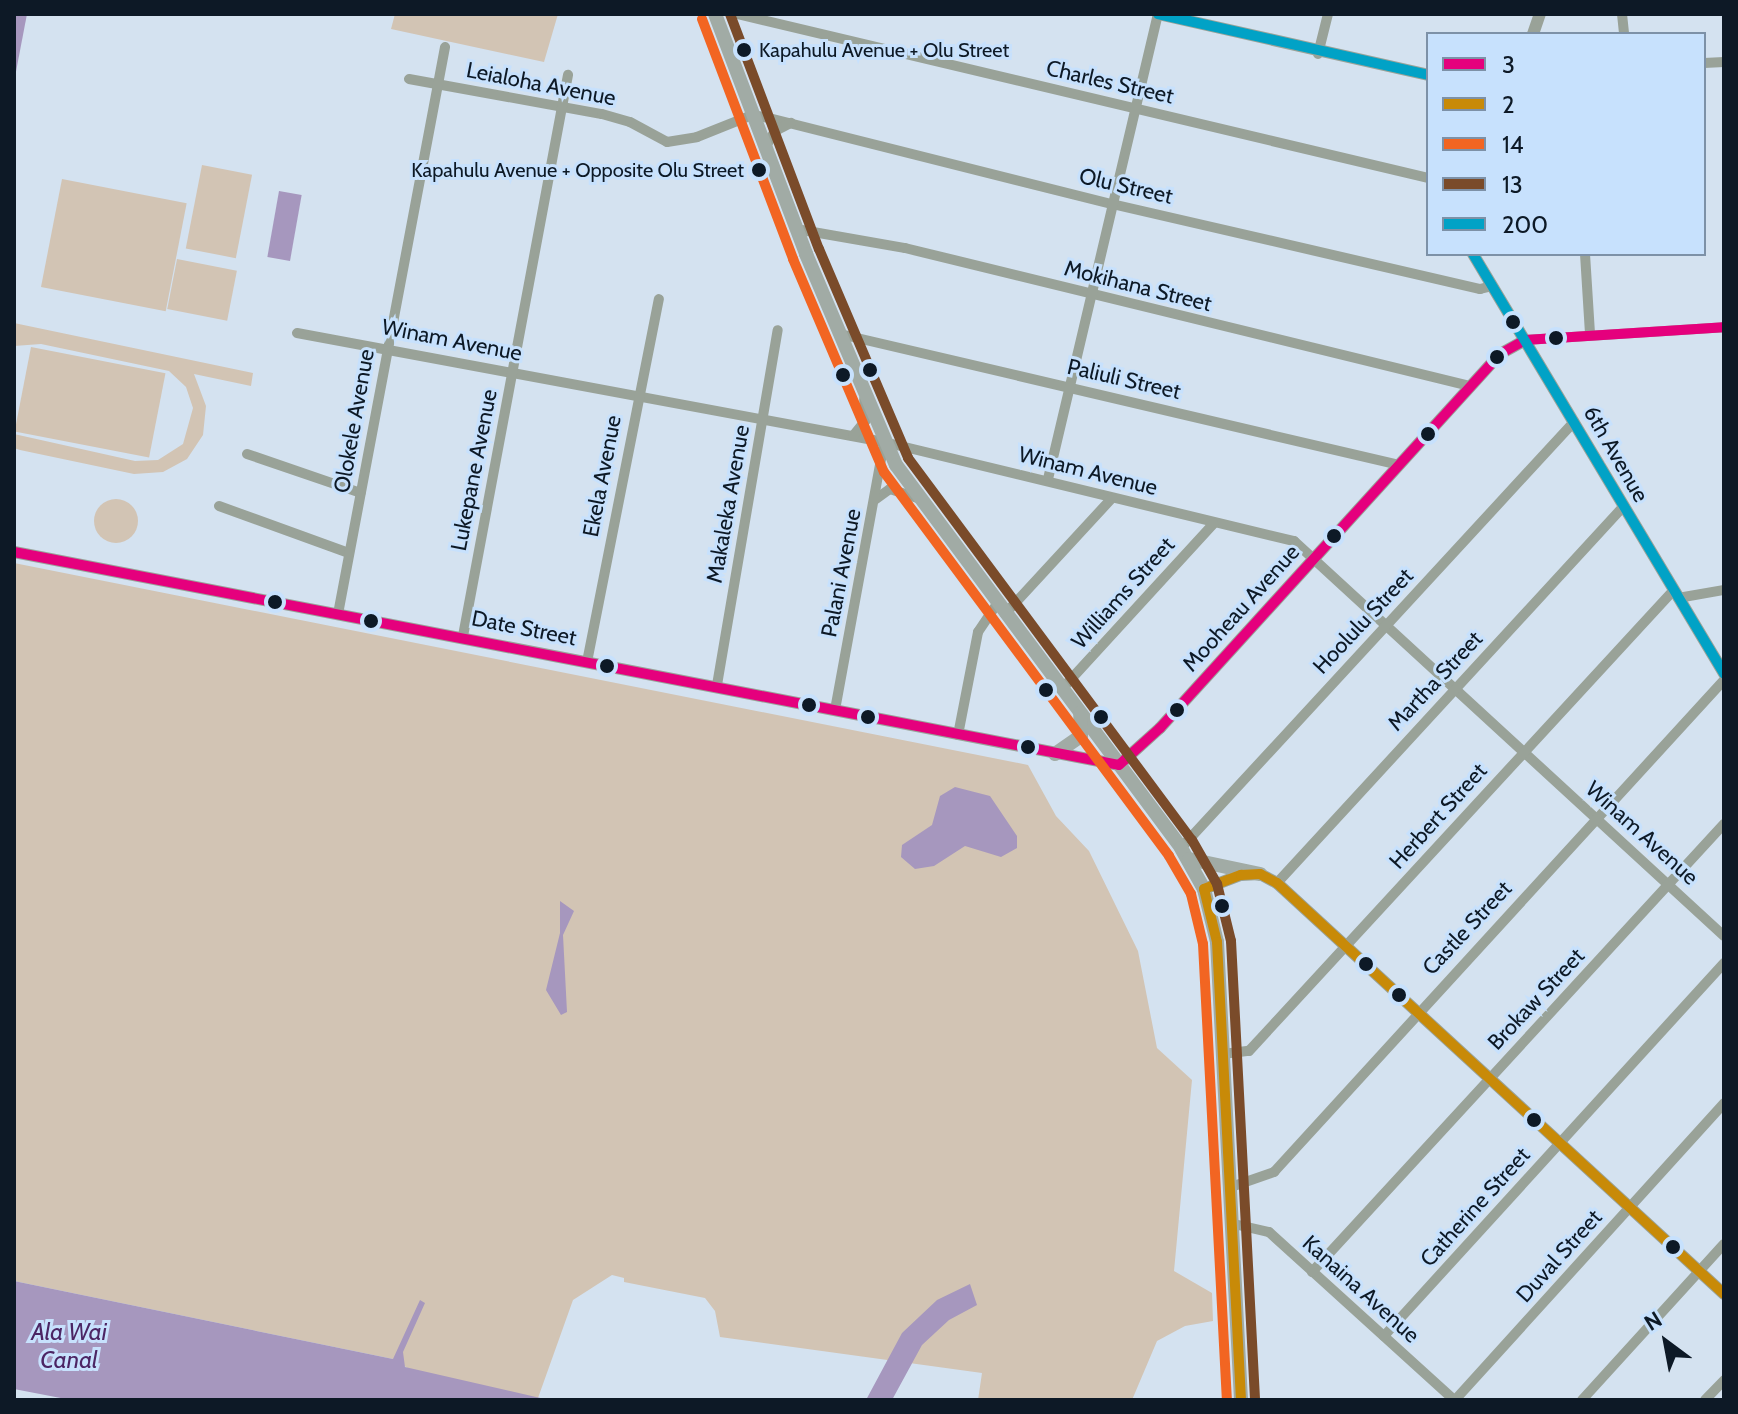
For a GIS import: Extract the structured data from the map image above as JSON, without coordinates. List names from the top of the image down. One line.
{"streets":{"street":["Charles Street","Leialoha Avenue","Olu Street","Mokihana Street","Winam Avenue","Paliuli Street","Olokele Avenue","6th Avenue","Lukepane Avenue","Ekela Avenue","Makaleka Avenue","Palani Avenue","Williams Street","Mooheau Avenue","Hoolulu Street","Date Street","Martha Street","Herbert Street","Castle Street","Brokaw Street","Catherine Street","Duval Street","Kanaina Avenue"]},"crossings":[["Leialoha Avenue","Olu Street"],["Leialoha Avenue","Olokele Avenue"],["Leialoha Avenue","Lukepane Avenue"],["Olu Street","6th Avenue"],["Mokihana Street","Mooheau Avenue"],["Winam Avenue","Olokele Avenue"],["Winam Avenue","Lukepane Avenue"],["Winam Avenue","Ekela Avenue"],["Winam Avenue","Makaleka Avenue"],["Winam Avenue","Palani Avenue"],["Winam Avenue","Williams Street"],["Winam Avenue","Mooheau Avenue"],["Winam Avenue","Hoolulu Street"],["Winam Avenue","Martha Street"],["Winam Avenue","Herbert Street"],["Winam Avenue","Castle Street"],["Winam Avenue","Brokaw Street"],["Paliuli Street","Mooheau Avenue"],["Olokele Avenue","Date Street"],["6th Avenue","Mooheau Avenue"],["6th Avenue","Hoolulu Street"],["6th Avenue","Martha Street"],["6th Avenue","Herbert Street"],["6th Avenue","Castle Street"],["Lukepane Avenue","Date Street"],["Ekela Avenue","Date Street"],["Makaleka Avenue","Date Street"],["Palani Avenue","Date Street"],["Mooheau Avenue","Date Street"],["Brokaw Street","Kanaina Avenue"],["Catherine Street","Kanaina Avenue"],["Duval Street","Kanaina Avenue"]],"water":["Ala Wai Canal"],"places":["Kapahulu Avenue + Olu Street","Kapahulu Avenue + Opposite Olu Street"],"lines":["transit line 13","transit line 200","transit line 14","transit line 3","transit line 2"],"legend":["3","2","14","13","200"],"north":"top left"}
